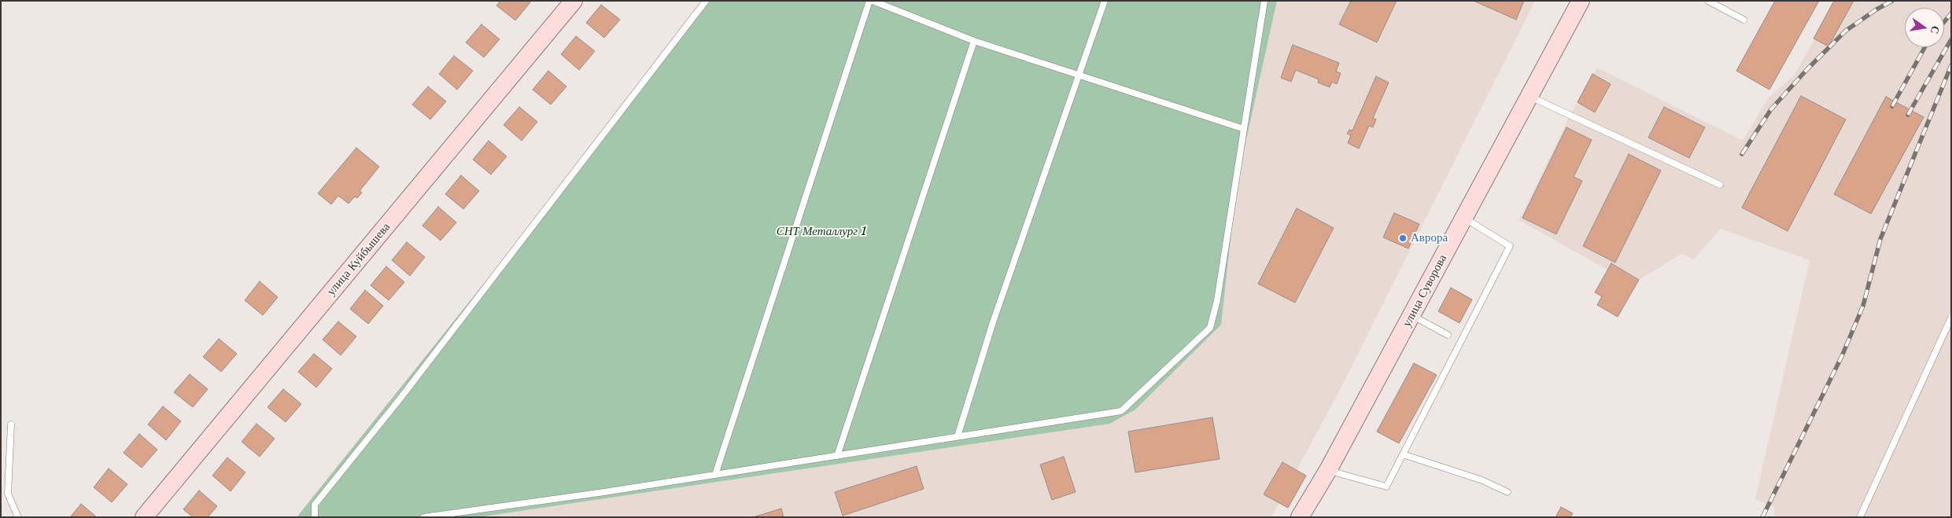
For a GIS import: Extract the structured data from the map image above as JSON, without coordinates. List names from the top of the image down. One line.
{"streets":{"main road":["улица Куйбышева","улица Суворова"]},"parks":["СНТ Металлург 1"],"places":["Аврора"],"north":"right"}
